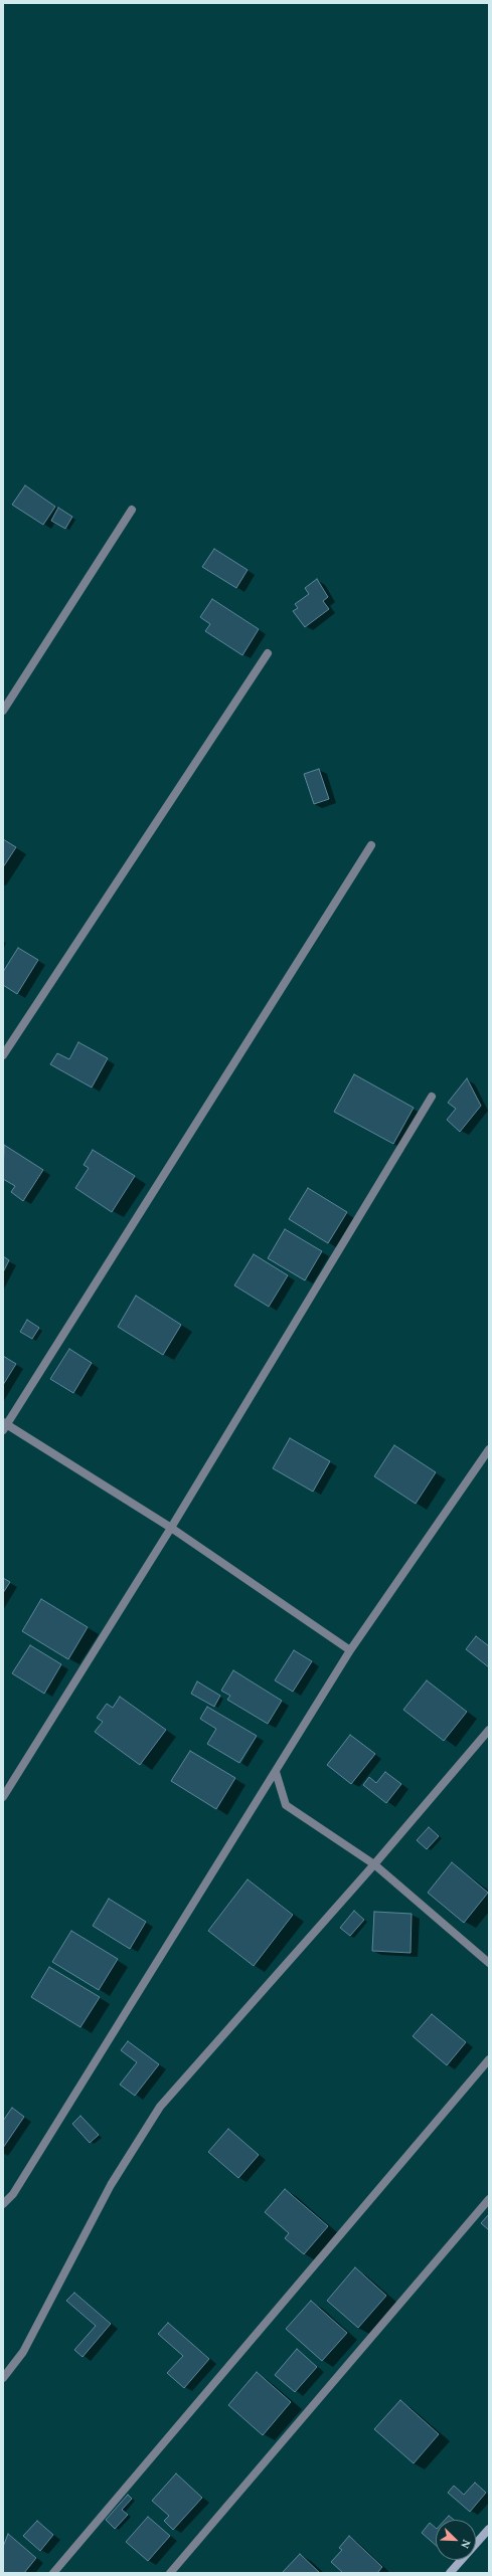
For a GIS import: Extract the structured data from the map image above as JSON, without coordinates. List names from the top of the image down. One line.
{"north":"bottom right"}
